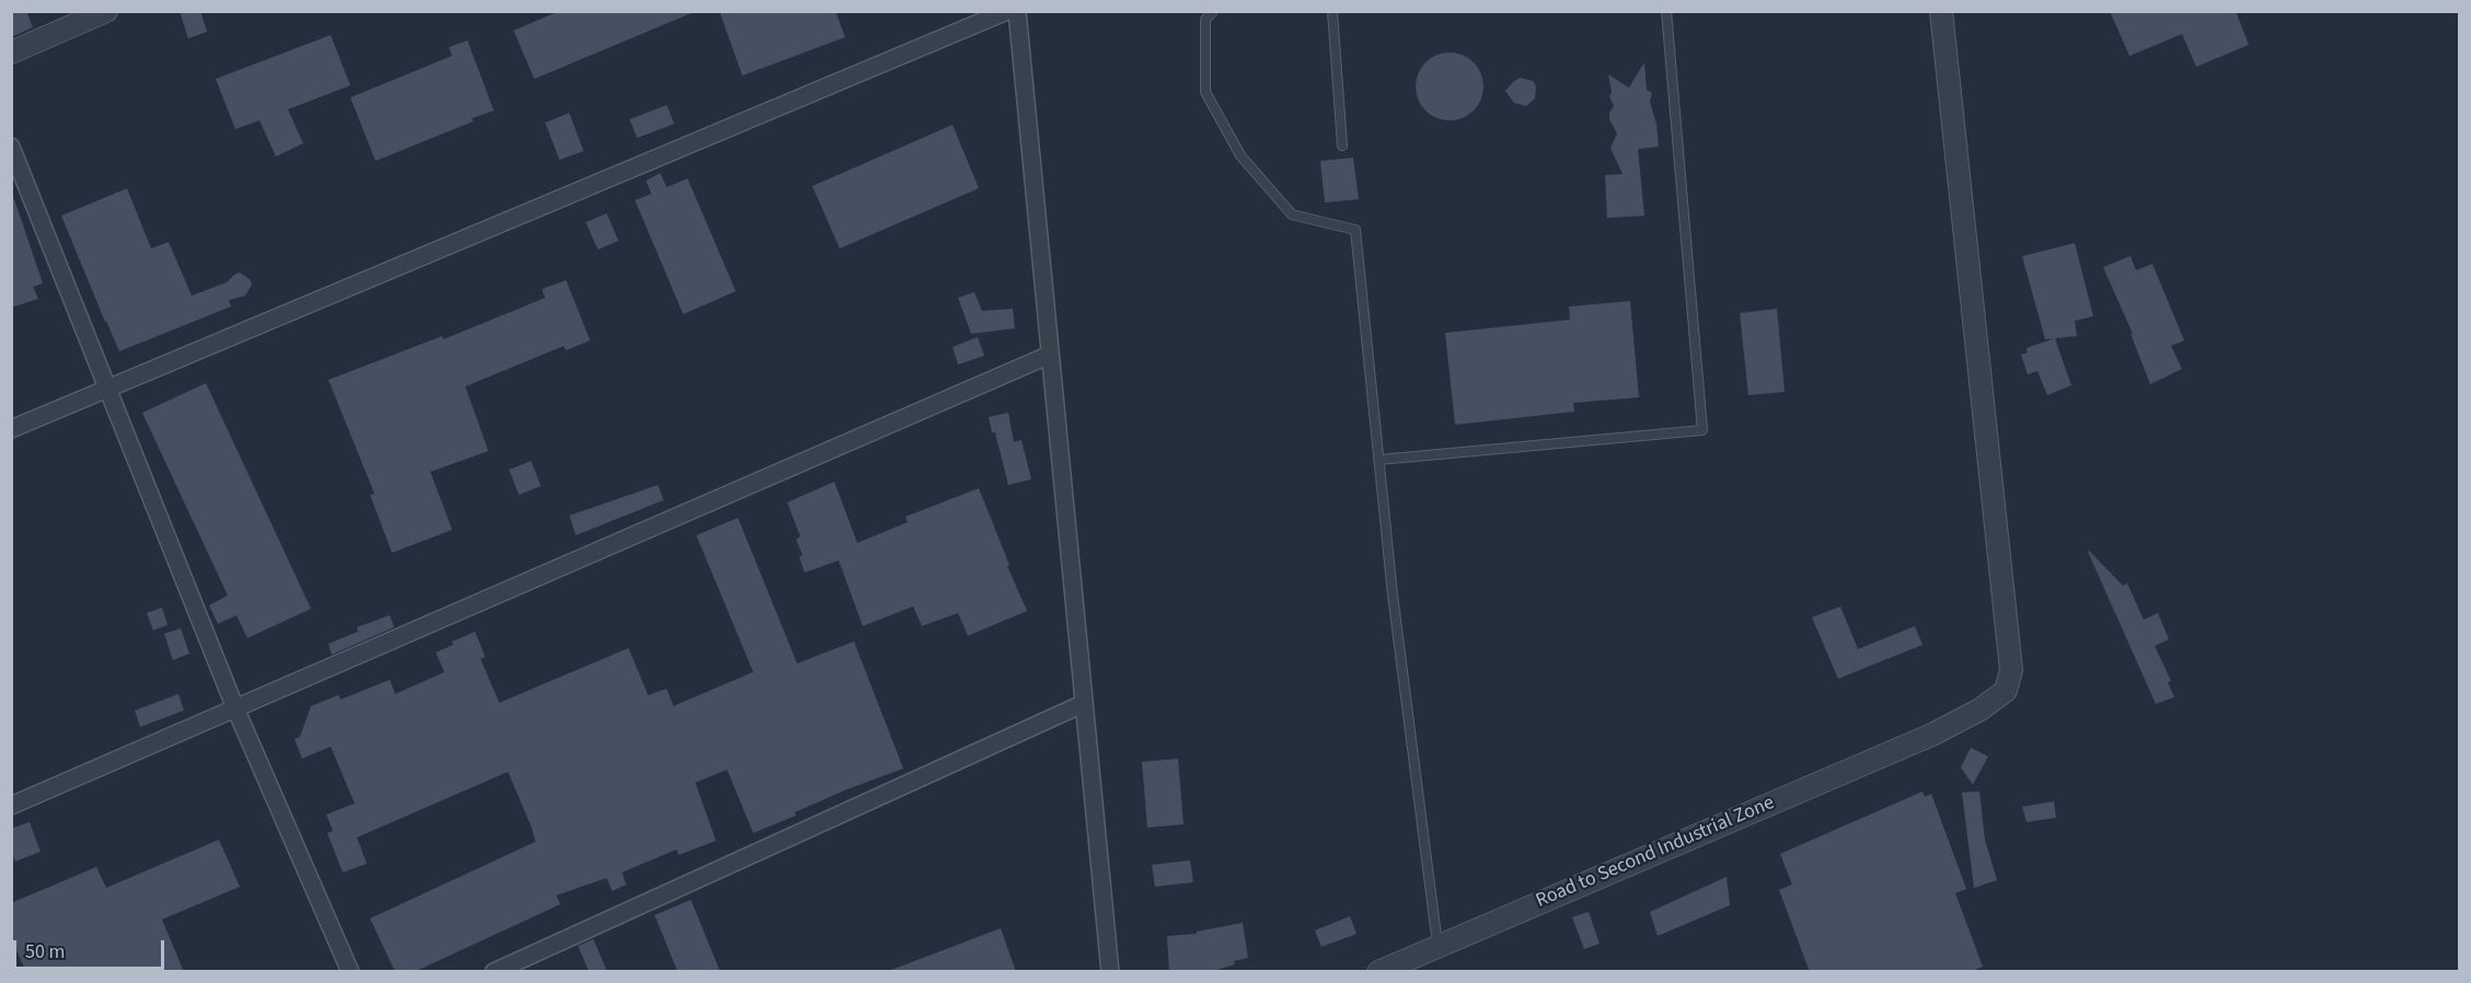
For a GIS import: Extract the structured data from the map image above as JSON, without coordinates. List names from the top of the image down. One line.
{"streets":{"street":["Road to Second Industrial Zone"]},"scale_bar":"50 m"}
